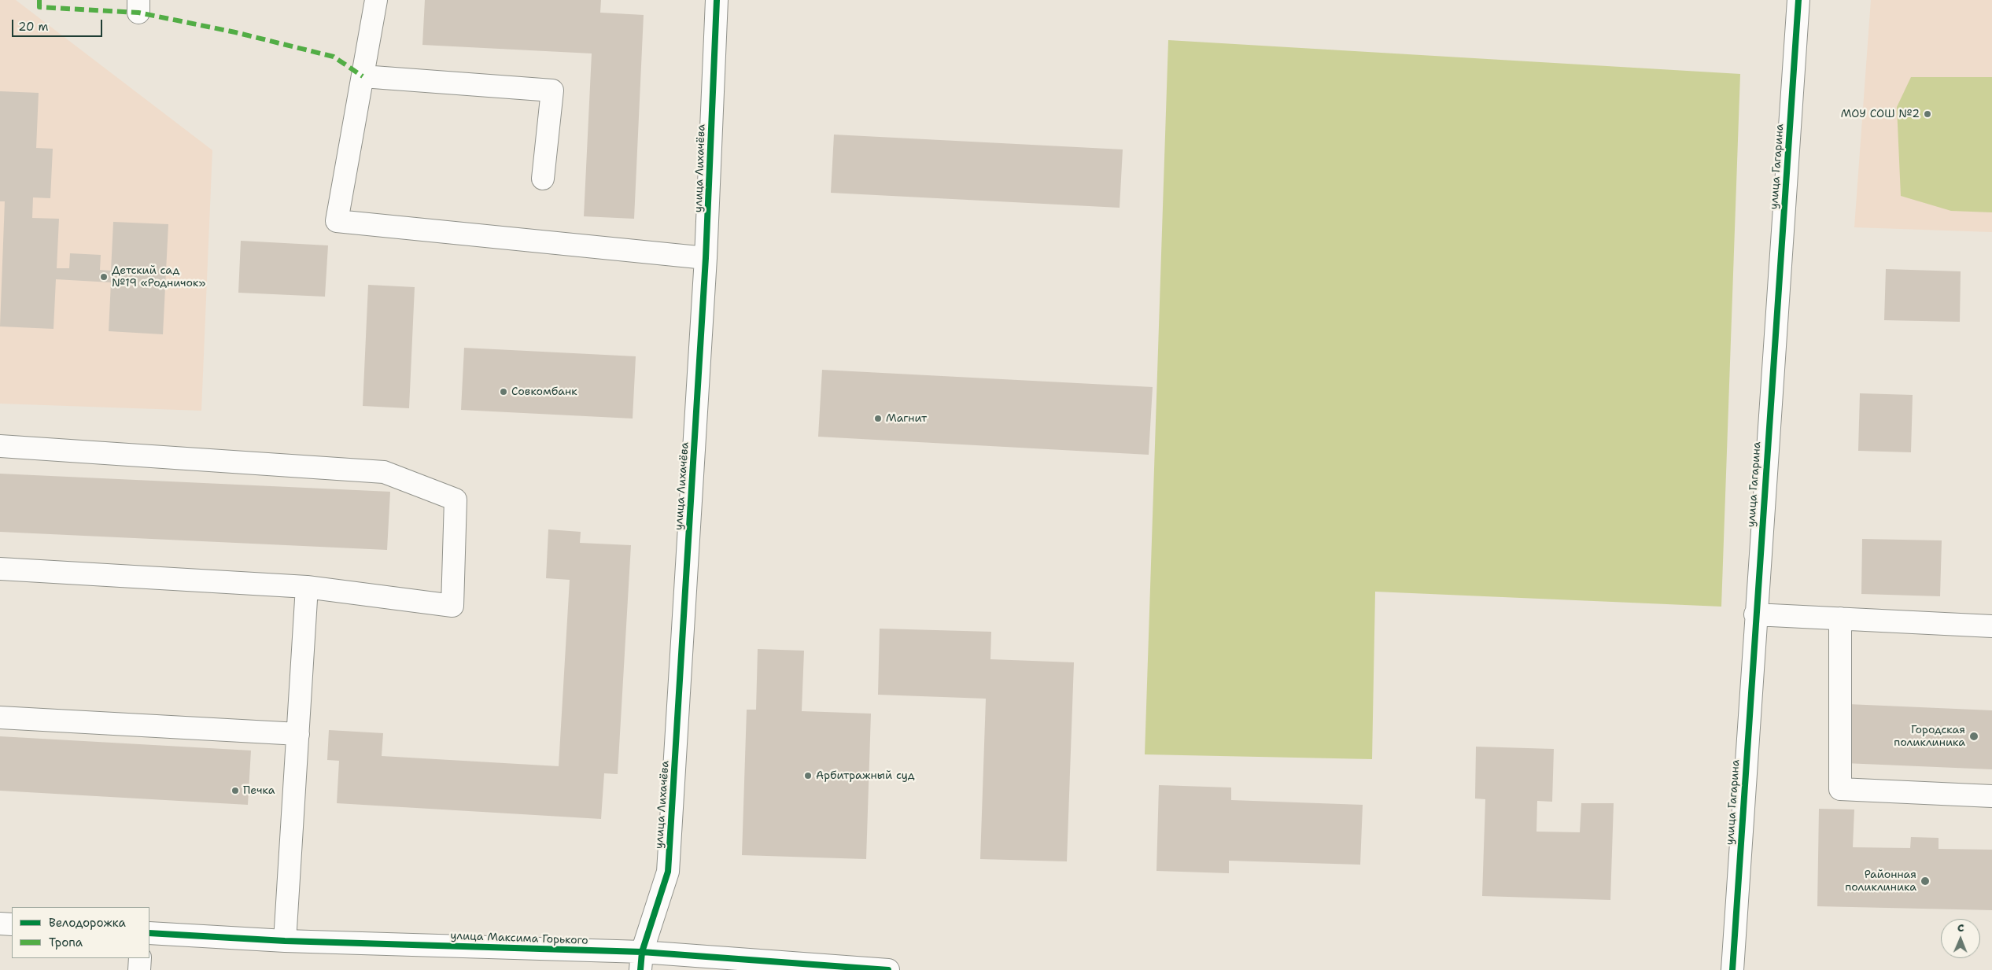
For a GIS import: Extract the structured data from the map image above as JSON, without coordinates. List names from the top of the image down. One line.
{"streets":{"street":["улица Гагарина","улица Лихачёва","улица Максима Горького"]},"crossings":[["улица Лихачёва","улица Максима Горького"]],"places":["МОУ СОШ №2","Детский сад №19 «Родничок»","Совкомбанк","Магнит","Городская поликлиника","Арбитражный суд","Печка","Районная поликлиника"],"legend":["Велодорожка","Тропа"],"scale_bar":"20 m","north":"top"}
